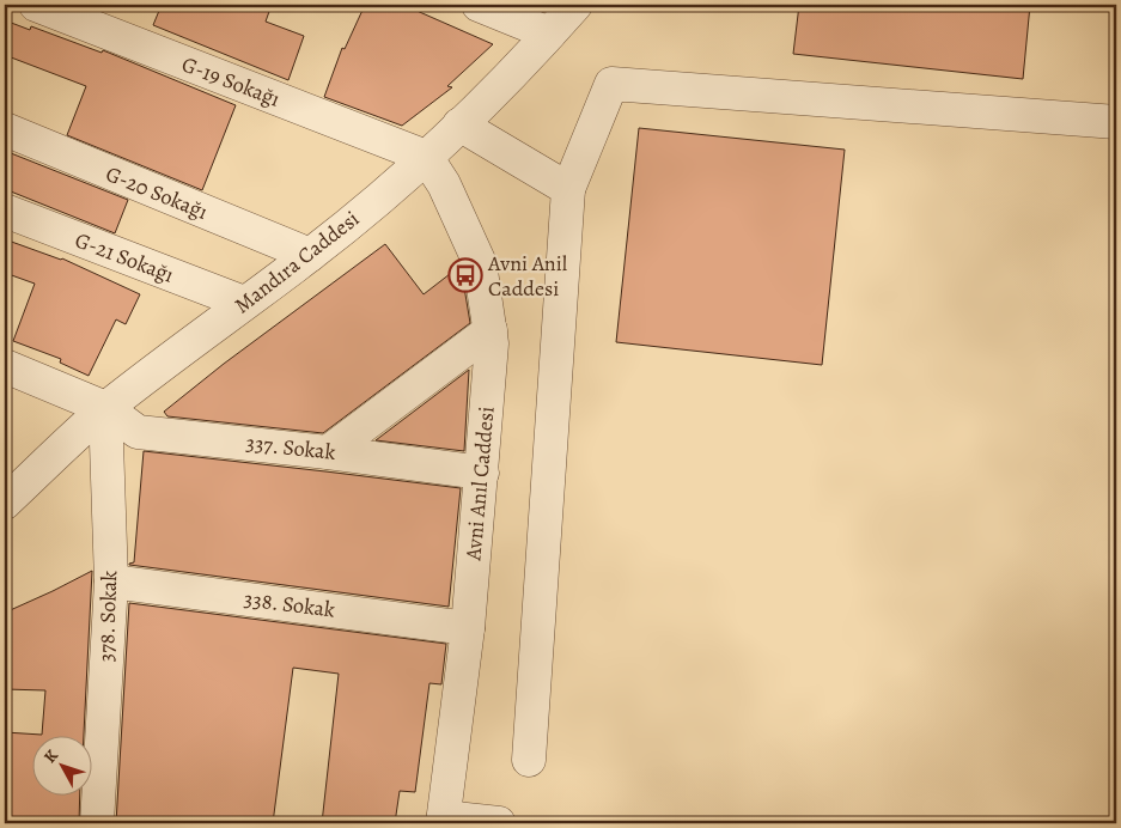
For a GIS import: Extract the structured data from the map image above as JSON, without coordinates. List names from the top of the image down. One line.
{"streets":{"street":["G-19 Sokağı","G-20 Sokağı","G-21 Sokağı","Mandıra Caddesi","337. Sokak","Avni Anıl Caddesi","338. Sokak","378. Sokak"]},"crossings":[["G-19 Sokağı","Mandıra Caddesi"],["G-19 Sokağı","Avni Anıl Caddesi"],["G-20 Sokağı","Mandıra Caddesi"],["G-21 Sokağı","Mandıra Caddesi"],["Mandıra Caddesi","337. Sokak"],["Mandıra Caddesi","Avni Anıl Caddesi"],["Mandıra Caddesi","378. Sokak"],["337. Sokak","Avni Anıl Caddesi"],["337. Sokak","378. Sokak"],["Avni Anıl Caddesi","338. Sokak"],["338. Sokak","378. Sokak"]],"places":{"bus stop":["Avni Anil Caddesi"]},"north":"top left"}
